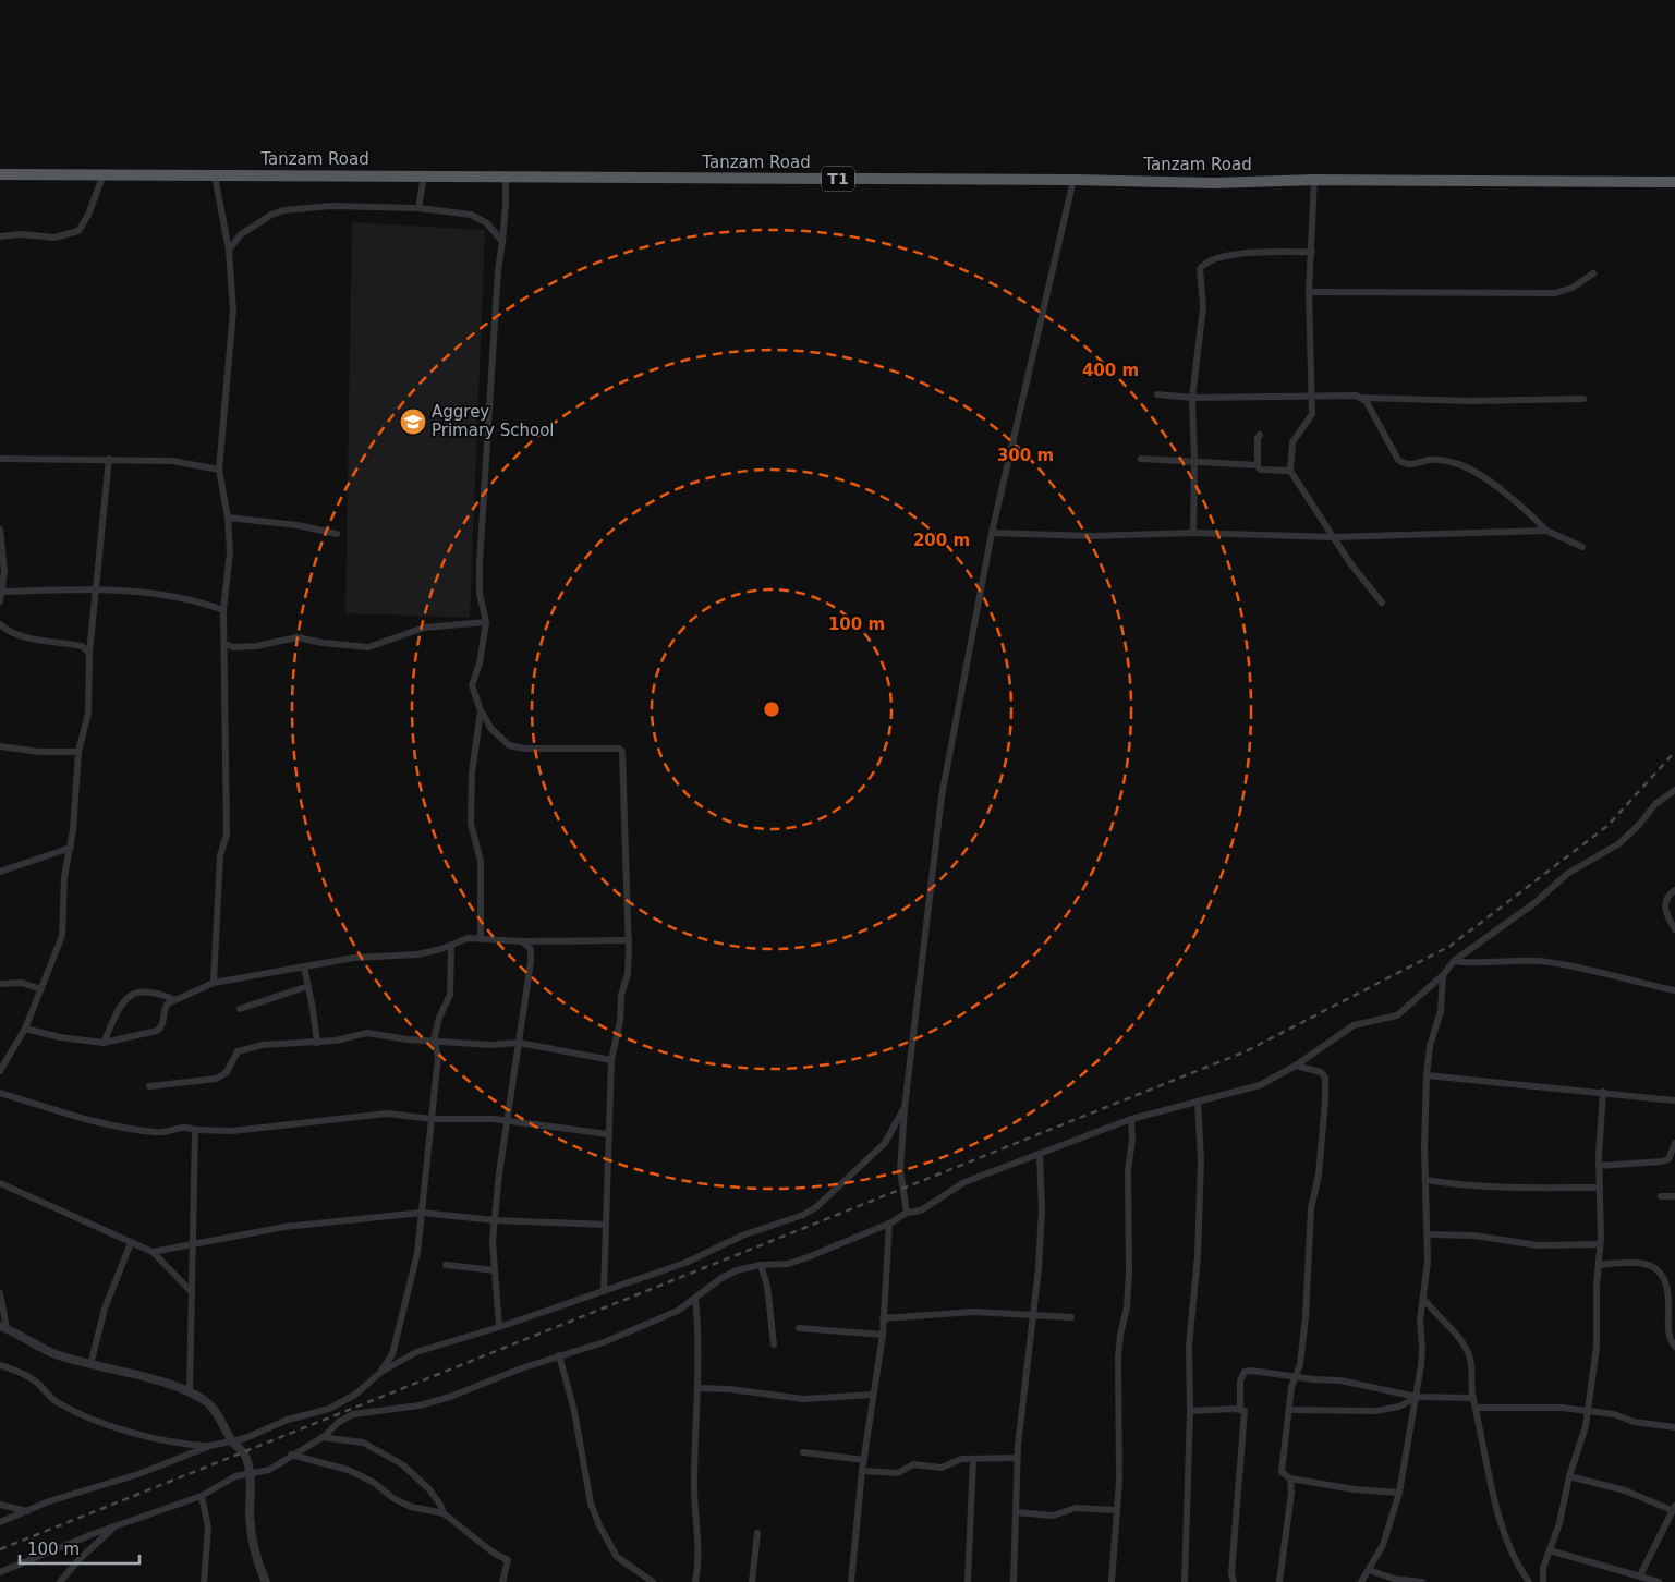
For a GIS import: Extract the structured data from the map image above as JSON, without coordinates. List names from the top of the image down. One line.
{"streets":{"highway":["Tanzam Road","T1"]},"places":{"school or university":["Aggrey Primary School"]},"scale_bar":"100 m","rings":["400 m","300 m","200 m","100 m"]}
